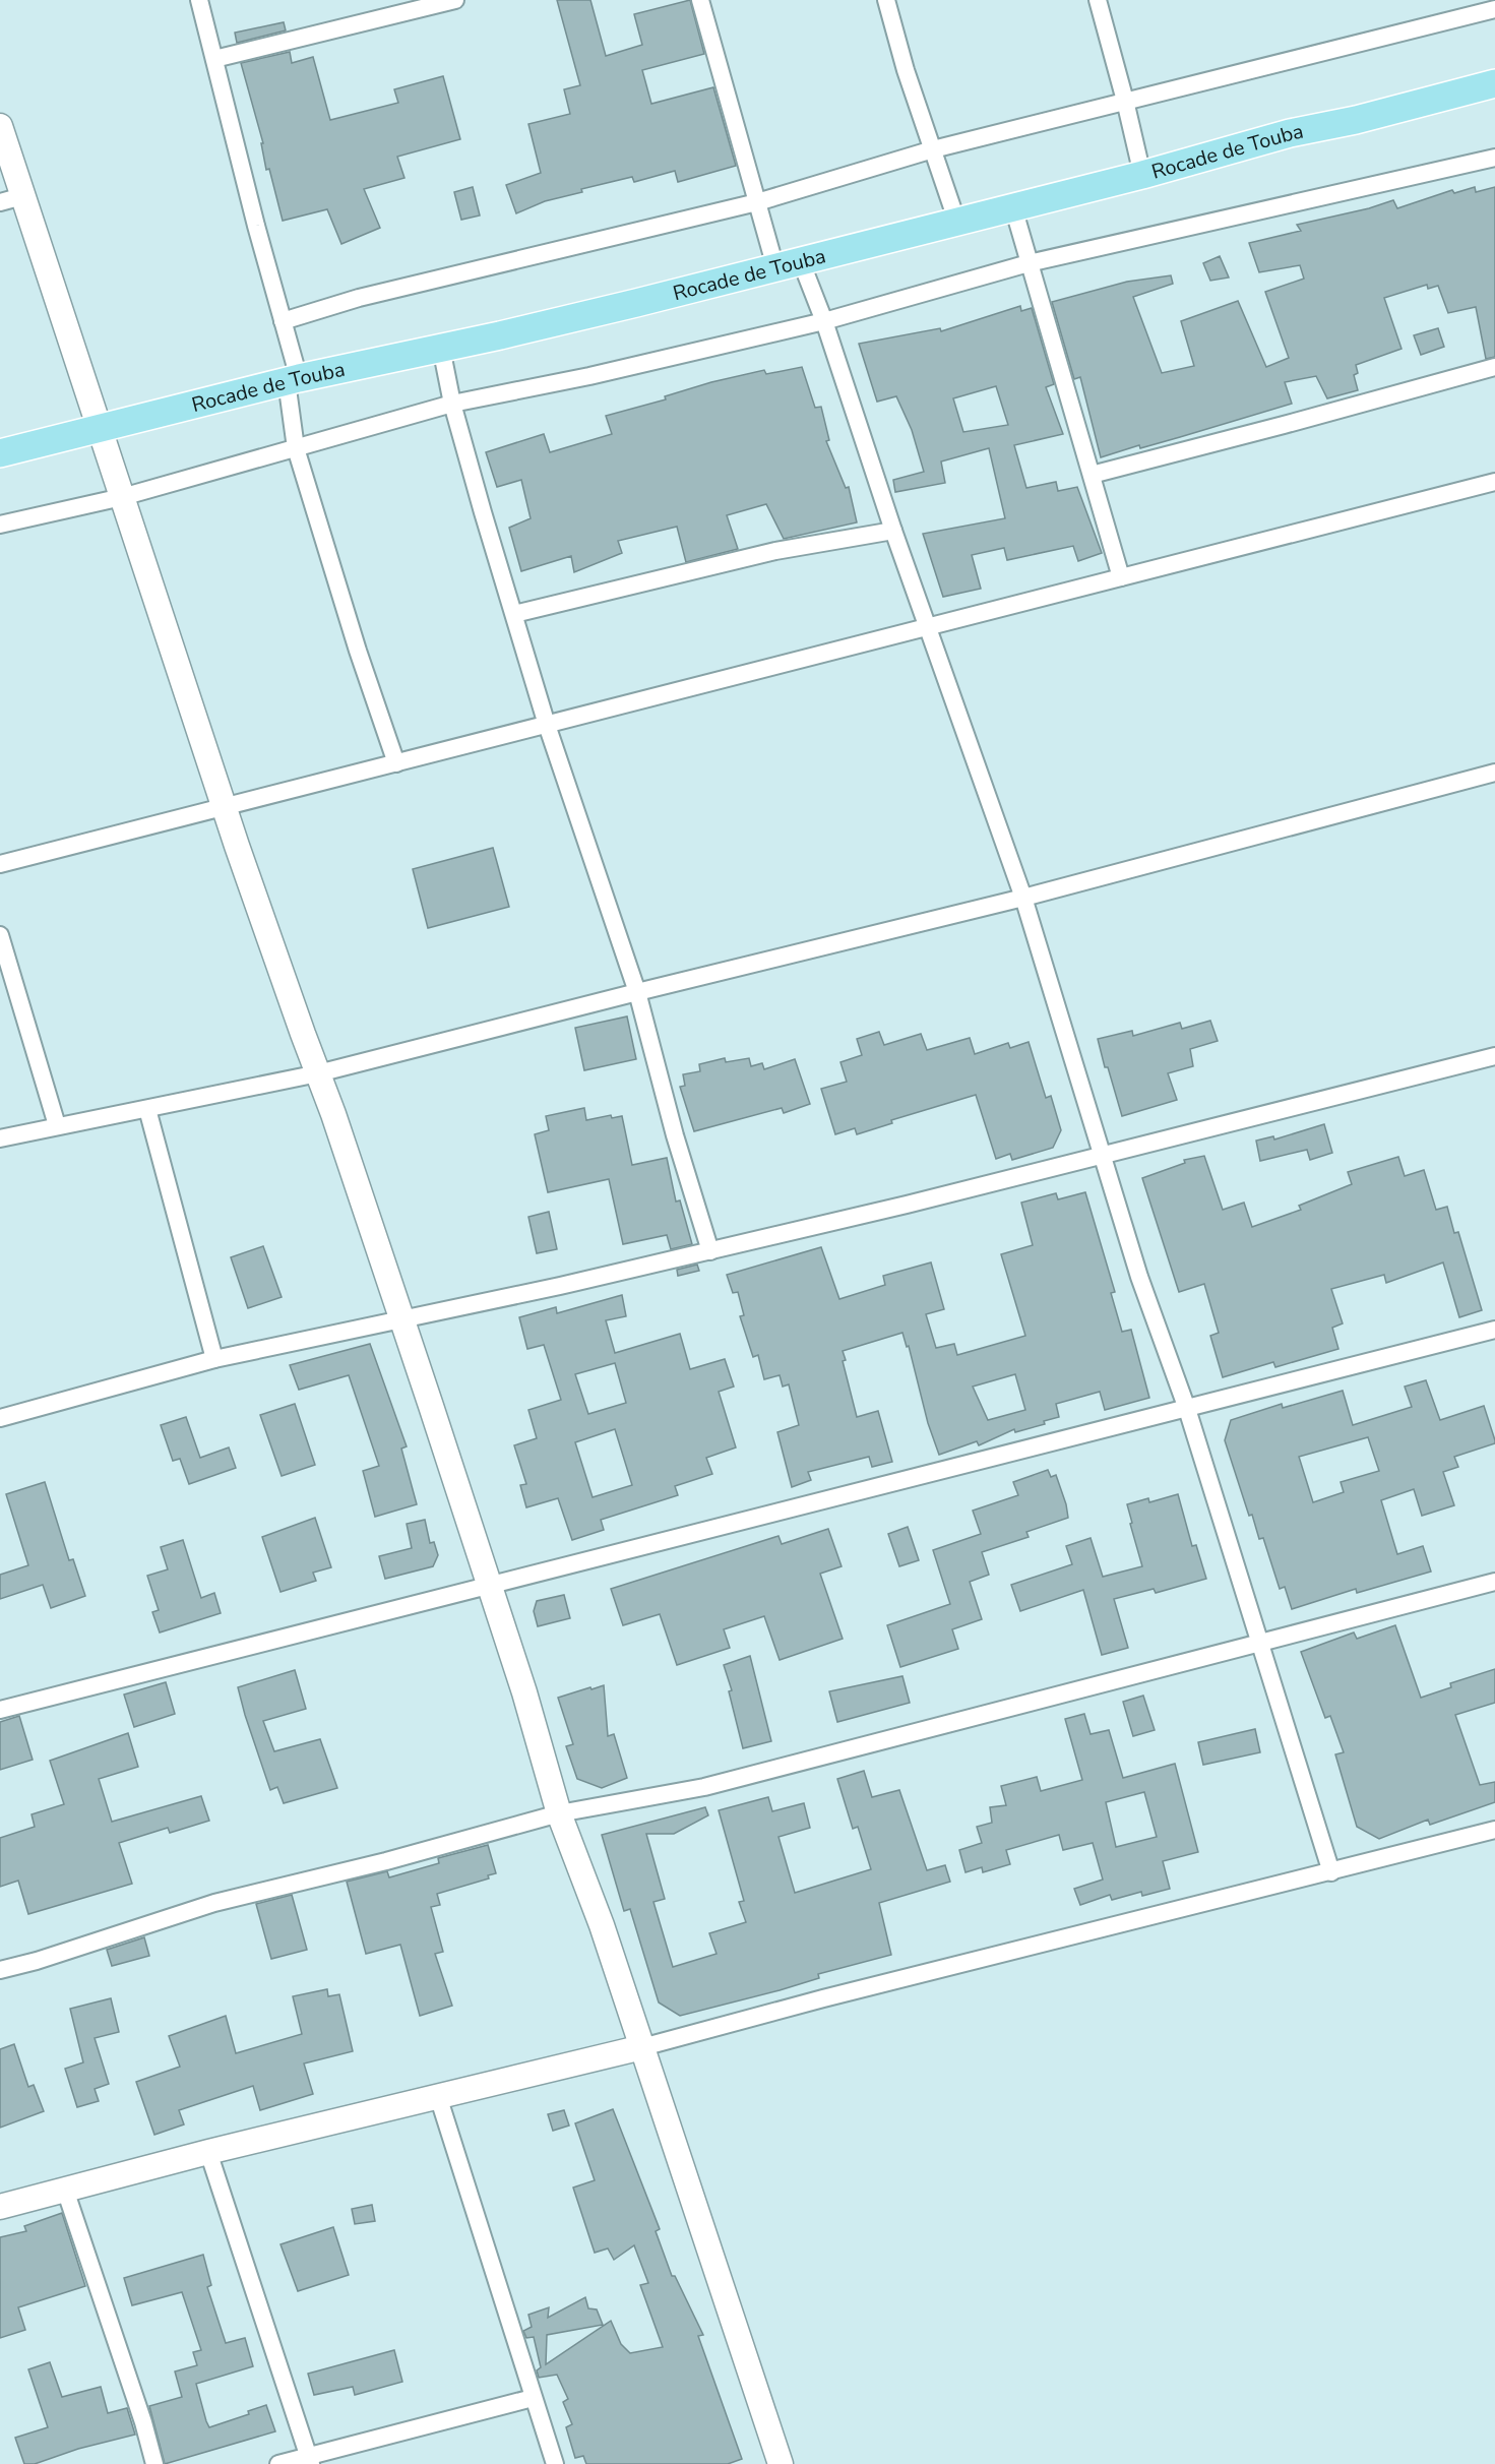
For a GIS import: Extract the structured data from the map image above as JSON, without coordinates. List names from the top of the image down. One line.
{"streets":{"main road":["Rocade de Touba"]}}
